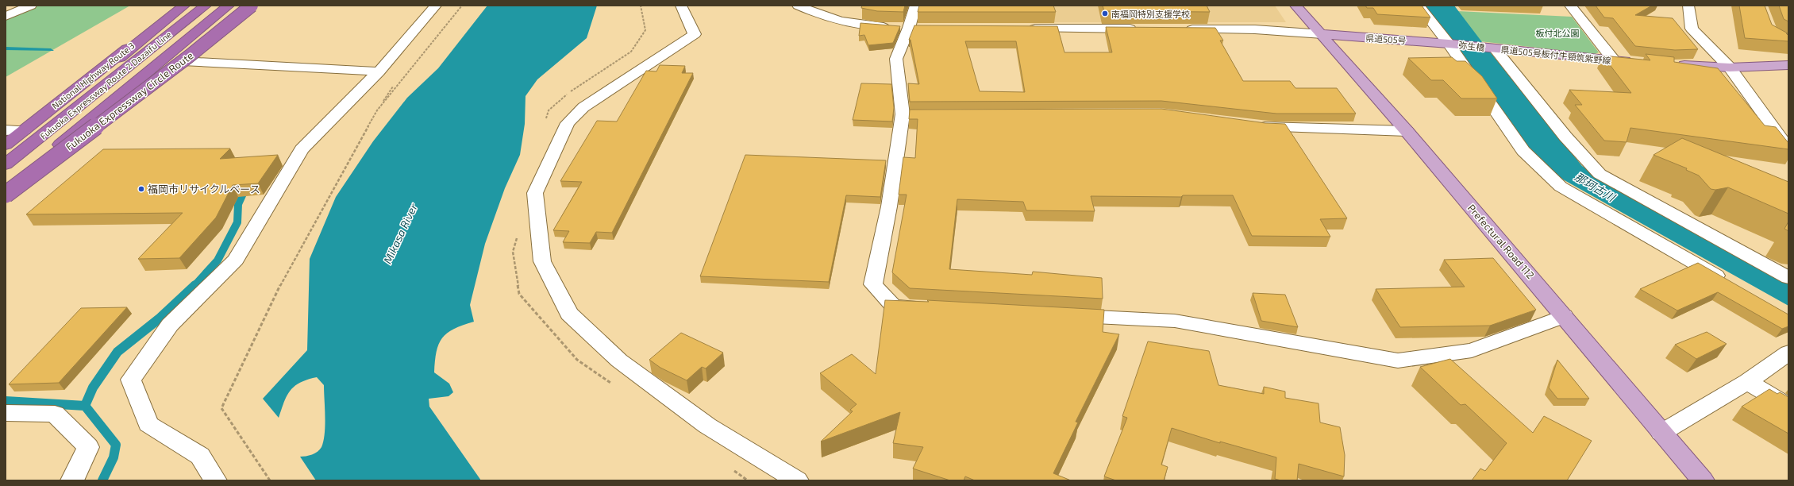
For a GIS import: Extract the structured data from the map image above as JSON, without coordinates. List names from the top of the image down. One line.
{"streets":{"highway":["National Highway Route 3","Fukuoka Expressway Route 2 Dazaifu Line","Fukuoka Expressway Circle Route"],"main road":["県道505号","弥生橋","県道505号板付牛頸筑紫野線","Prefectural Road 112"]},"crossings":[["県道505号","弥生橋"],["県道505号","Prefectural Road 112"],["弥生橋","県道505号板付牛頸筑紫野線"]],"water":["那珂古川","Mikasa River"],"parks":["板付北公園"],"places":["南福岡特別支援学校","福岡市リサイクルベース"]}
